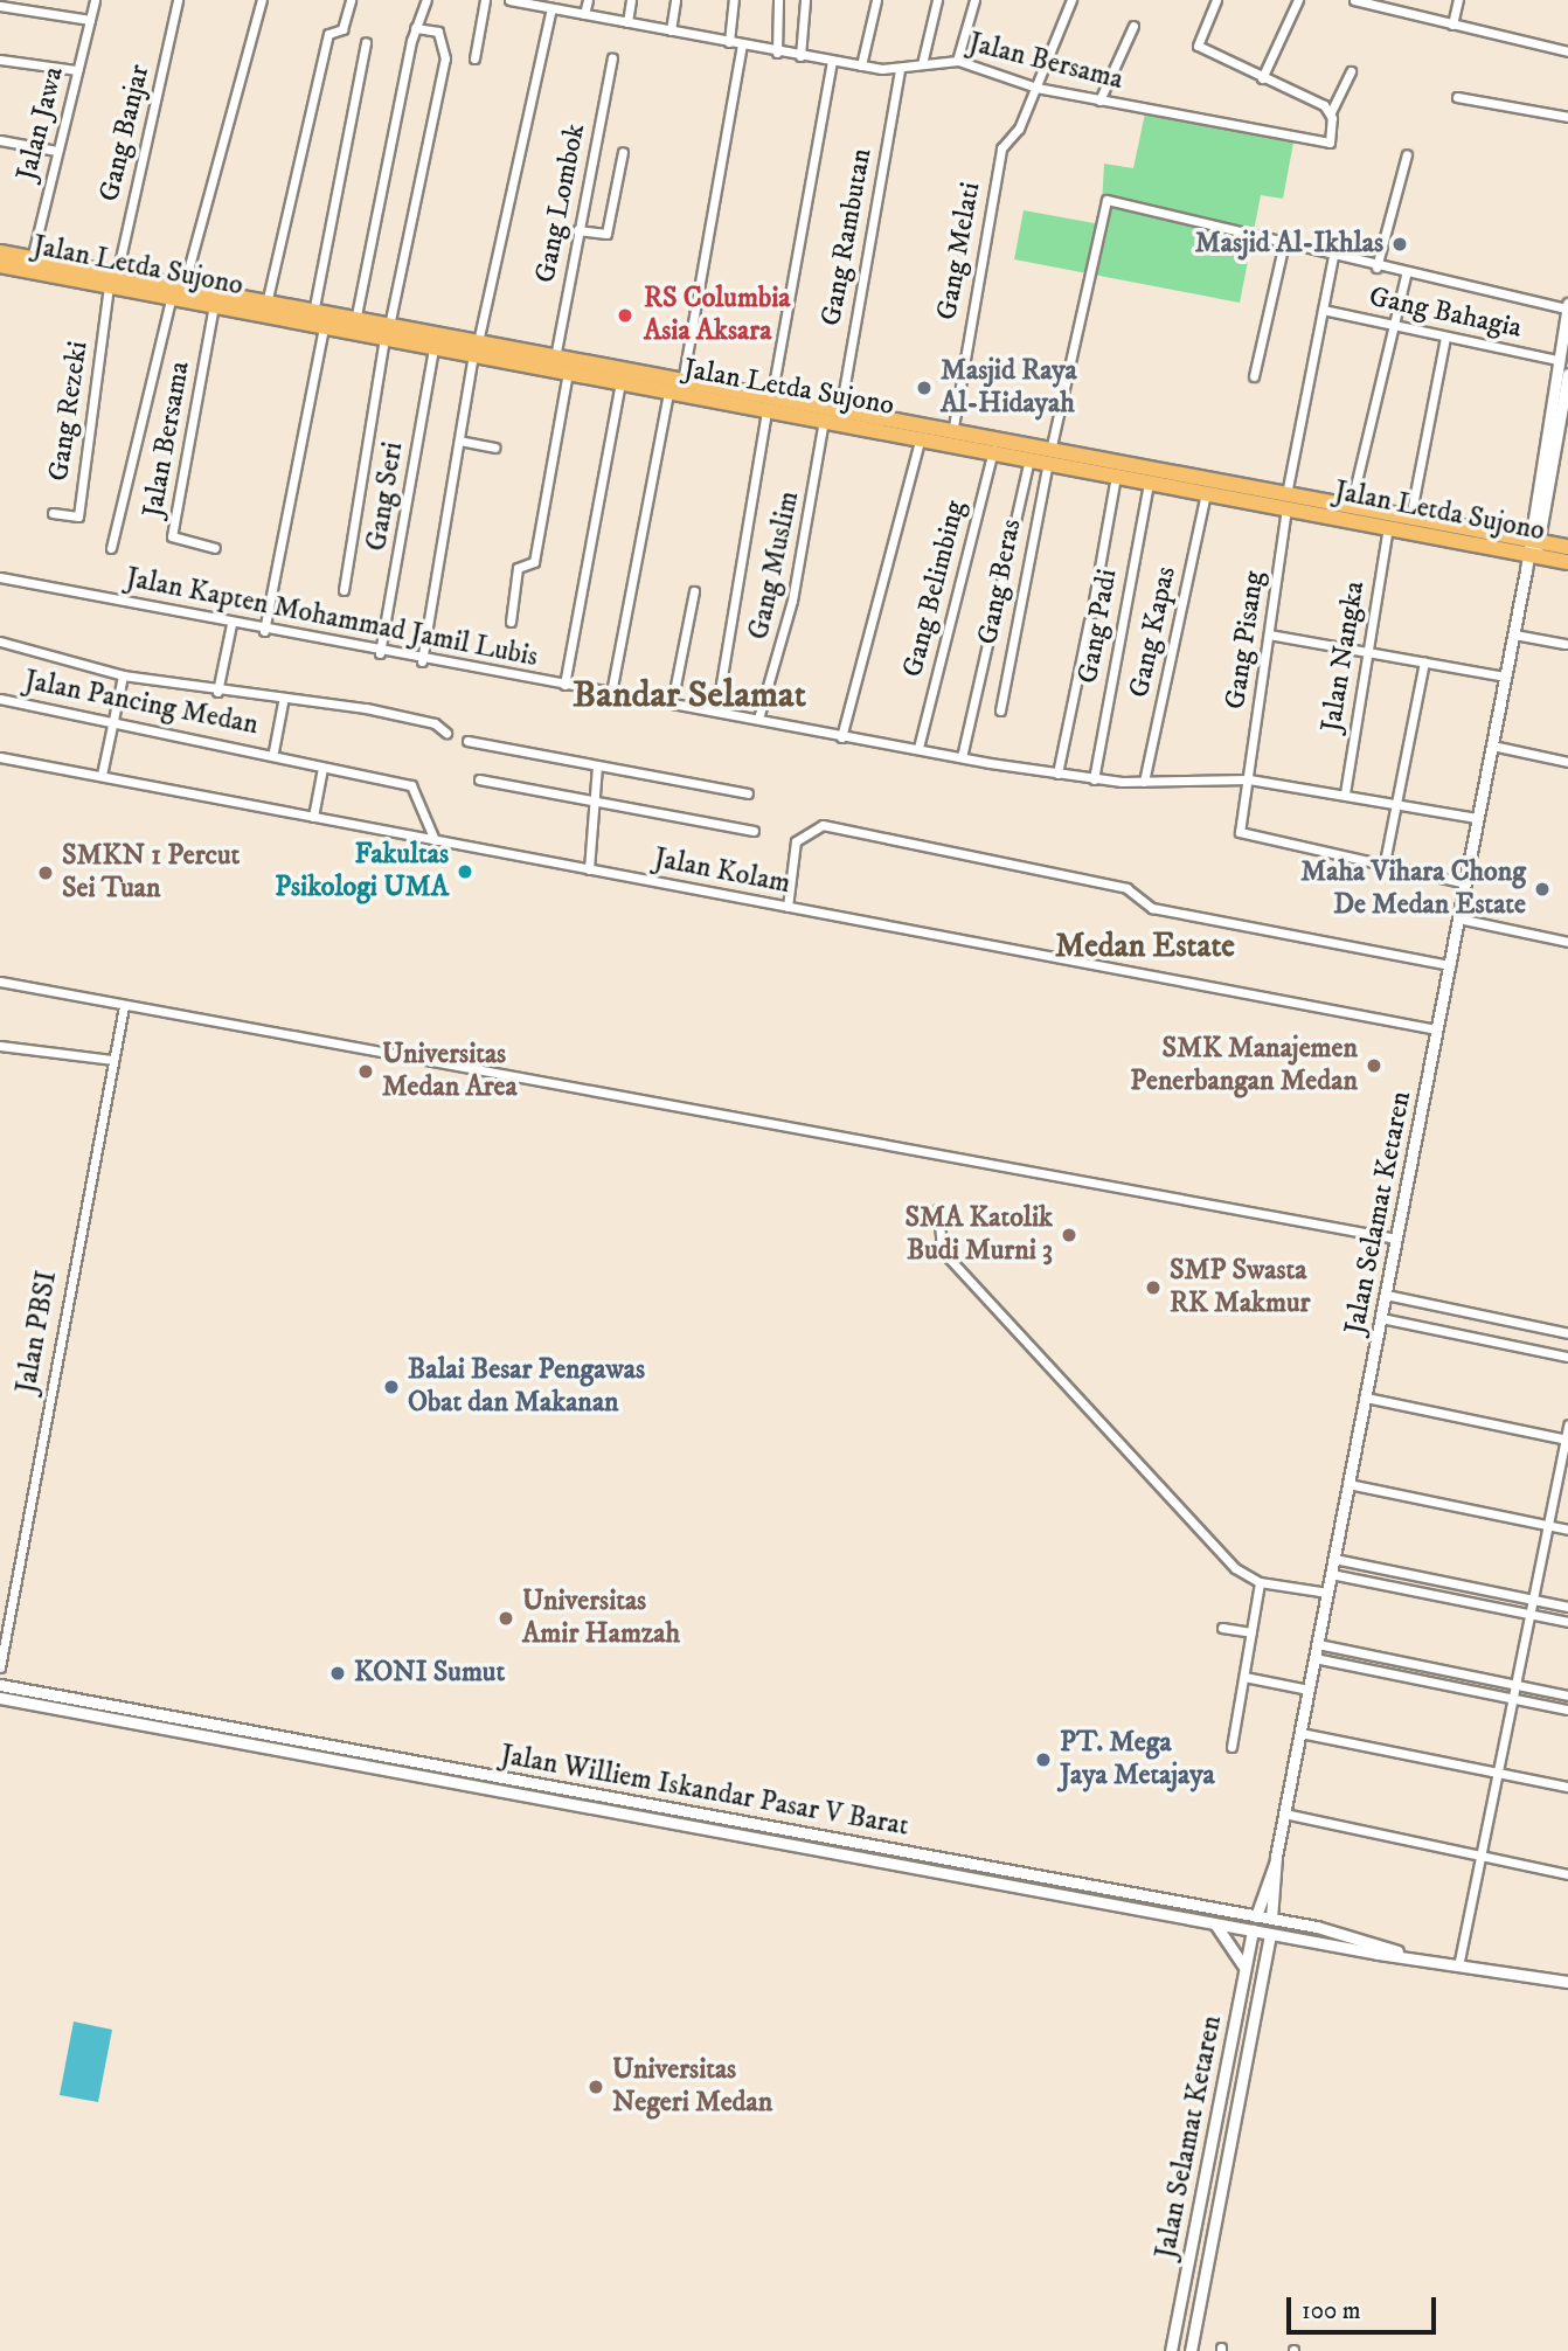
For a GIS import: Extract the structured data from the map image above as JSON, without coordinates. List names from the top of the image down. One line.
{"streets":{"highway":["Jalan Letda Sujono"],"street":["Jalan Bersama","Jalan Jawa","Gang Banjar","Gang Lombok","Gang Rambutan","Gang Melati","Gang Bahagia","Gang Rezeki","Gang Seri","Gang Muslim","Gang Beras","Gang Belimbing","Jalan Kapten Mohammad Jamil Lubis","Gang Padi","Gang Kapas","Gang Pisang","Jalan Nangka","Jalan Pancing Medan","Jalan Kolam","Jalan Selamat Ketaren","Jalan PBSI","Jalan Williem Iskandar Pasar V Barat"]},"crossings":[["Jalan Bersama","Gang Rambutan"],["Jalan Bersama","Gang Melati"],["Jalan Bersama","Jalan Letda Sujono"],["Jalan Jawa","Jalan Letda Sujono"],["Gang Banjar","Jalan Letda Sujono"],["Gang Banjar","Gang Rezeki"],["Gang Lombok","Jalan Letda Sujono"],["Gang Rambutan","Jalan Letda Sujono"],["Gang Melati","Jalan Letda Sujono"],["Jalan Letda Sujono","Gang Rezeki"],["Jalan Letda Sujono","Gang Seri"],["Jalan Letda Sujono","Gang Muslim"],["Jalan Letda Sujono","Gang Beras"],["Jalan Letda Sujono","Gang Belimbing"],["Jalan Letda Sujono","Gang Padi"],["Jalan Letda Sujono","Gang Kapas"],["Jalan Letda Sujono","Gang Pisang"],["Jalan Letda Sujono","Jalan Nangka"],["Jalan Letda Sujono","Jalan Selamat Ketaren"],["Gang Bahagia","Gang Pisang"],["Gang Seri","Jalan Kapten Mohammad Jamil Lubis"],["Gang Muslim","Jalan Kapten Mohammad Jamil Lubis"],["Gang Belimbing","Jalan Kapten Mohammad Jamil Lubis"],["Jalan Kapten Mohammad Jamil Lubis","Gang Padi"],["Jalan Kapten Mohammad Jamil Lubis","Gang Kapas"],["Jalan Kapten Mohammad Jamil Lubis","Gang Pisang"],["Jalan Kapten Mohammad Jamil Lubis","Jalan Nangka"],["Jalan Kapten Mohammad Jamil Lubis","Jalan Selamat Ketaren"],["Jalan Pancing Medan","Jalan Kolam"],["Jalan Kolam","Jalan Selamat Ketaren"],["Jalan Selamat Ketaren","Jalan Williem Iskandar Pasar V Barat"]],"districts":["Bandar Selamat","Medan Estate"],"places":["Masjid Al-Ikhlas","RS Columbia Asia Aksara","Masjid Raya Al-Hidayah","Fakultas Psikologi UMA","SMKN 1 Percut Sei Tuan","Maha Vihara Chong De Medan Estate","SMK Manajemen Penerbangan Medan","Universitas Medan Area","SMA Katolik Budi Murni 3","SMP Swasta RK Makmur","Balai Besar Pengawas Obat dan Makanan","Universitas Amir Hamzah","KONI Sumut","PT. Mega Jaya Metajaya","Universitas Negeri Medan"],"scale_bar":"100 m"}
